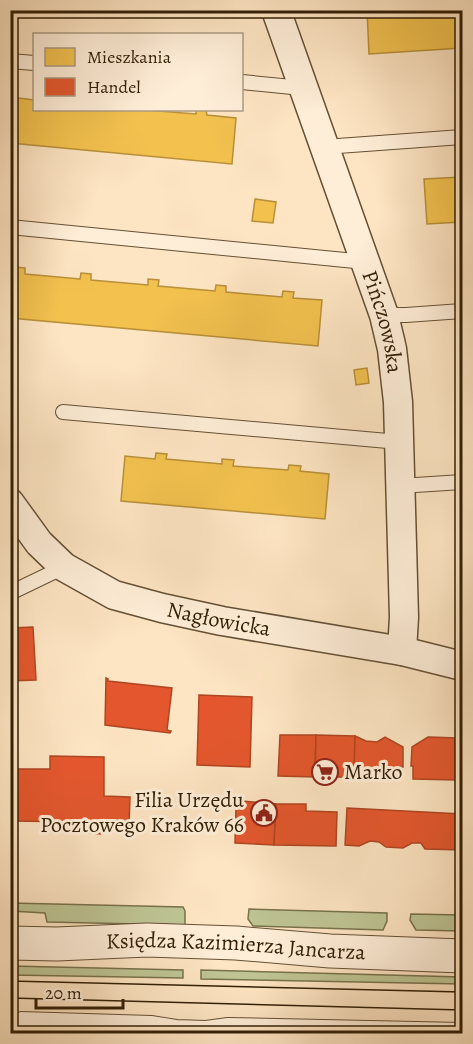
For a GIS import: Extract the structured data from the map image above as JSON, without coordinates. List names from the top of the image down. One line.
{"streets":{"street":["Pińczowska","Nagłowicka","Księdza Kazimierza Jancarza"]},"crossings":[["Pińczowska","Nagłowicka"]],"places":{"supermarket":["Marko"],"public building":["Filia Urzędu Pocztowego Kraków 66"]},"legend":["Mieszkania","Handel"],"scale_bar":"20 m"}
